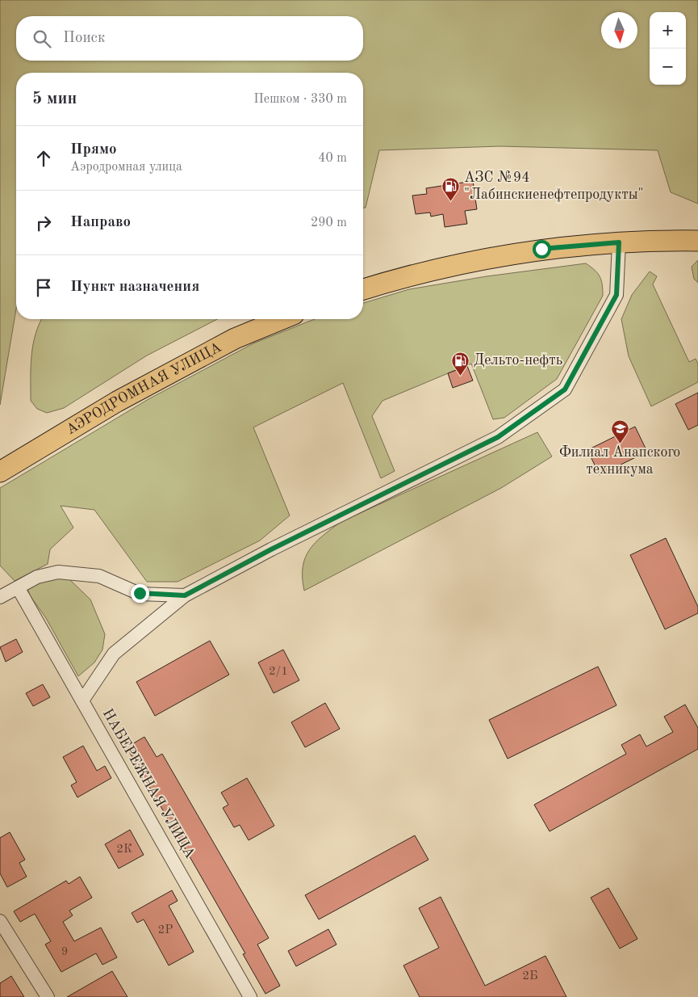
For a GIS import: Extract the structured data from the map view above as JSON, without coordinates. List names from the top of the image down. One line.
{"streets":{"main road":["АЭРОДРОМНАЯ УЛИЦА"],"street":["НАБЕРЕЖНАЯ УЛИЦА"]},"places":{"fuel station":["АЗС №94 \"Лабинскиенефтепродукты\"","Дельто-нефть"],"school or university":["Филиал Анапского техникума"]},"house_numbers":["2/1","2К","2Р","9","2Б"],"north":"bottom","page":{"map_buttons":["+","−"],"search":"Поиск","heading":["5 мин","Пешком · 330 m"],"list":[["Прямо","Аэродромная улица","40 m"],["Направо","290 m"],"Пункт назначения"]}}
